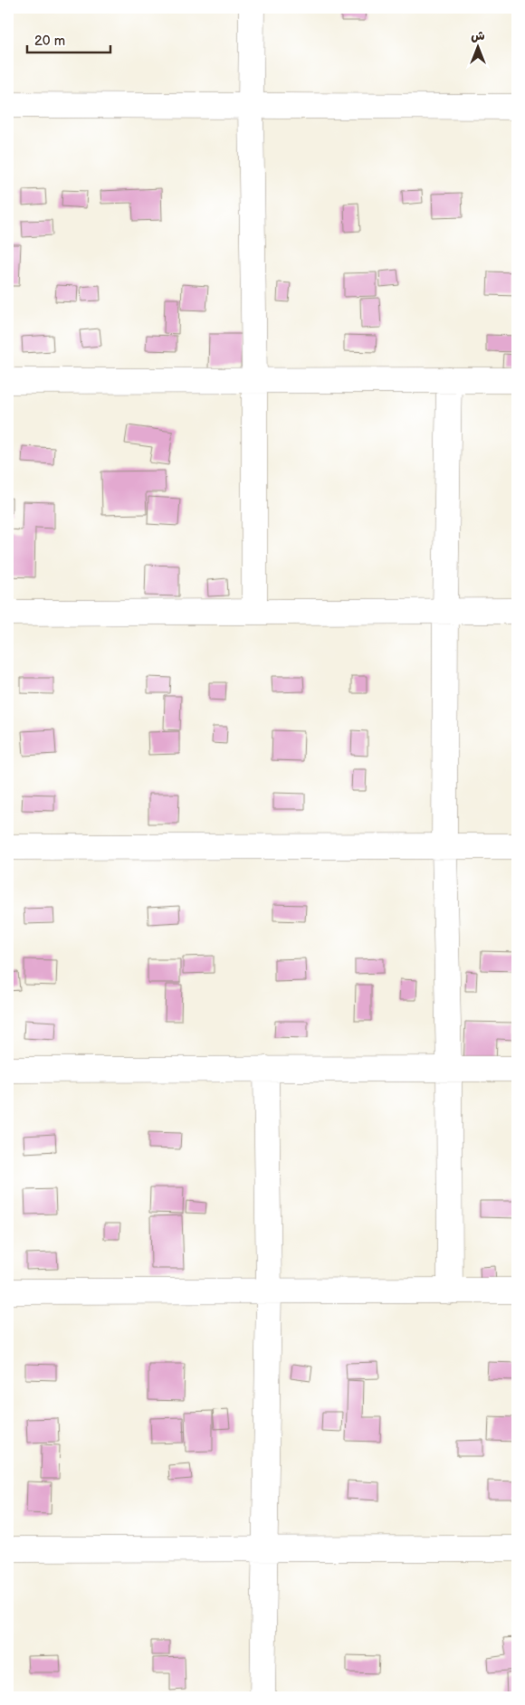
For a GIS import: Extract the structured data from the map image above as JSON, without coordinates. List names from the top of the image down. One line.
{"scale_bar":"20 m","north":"top"}
